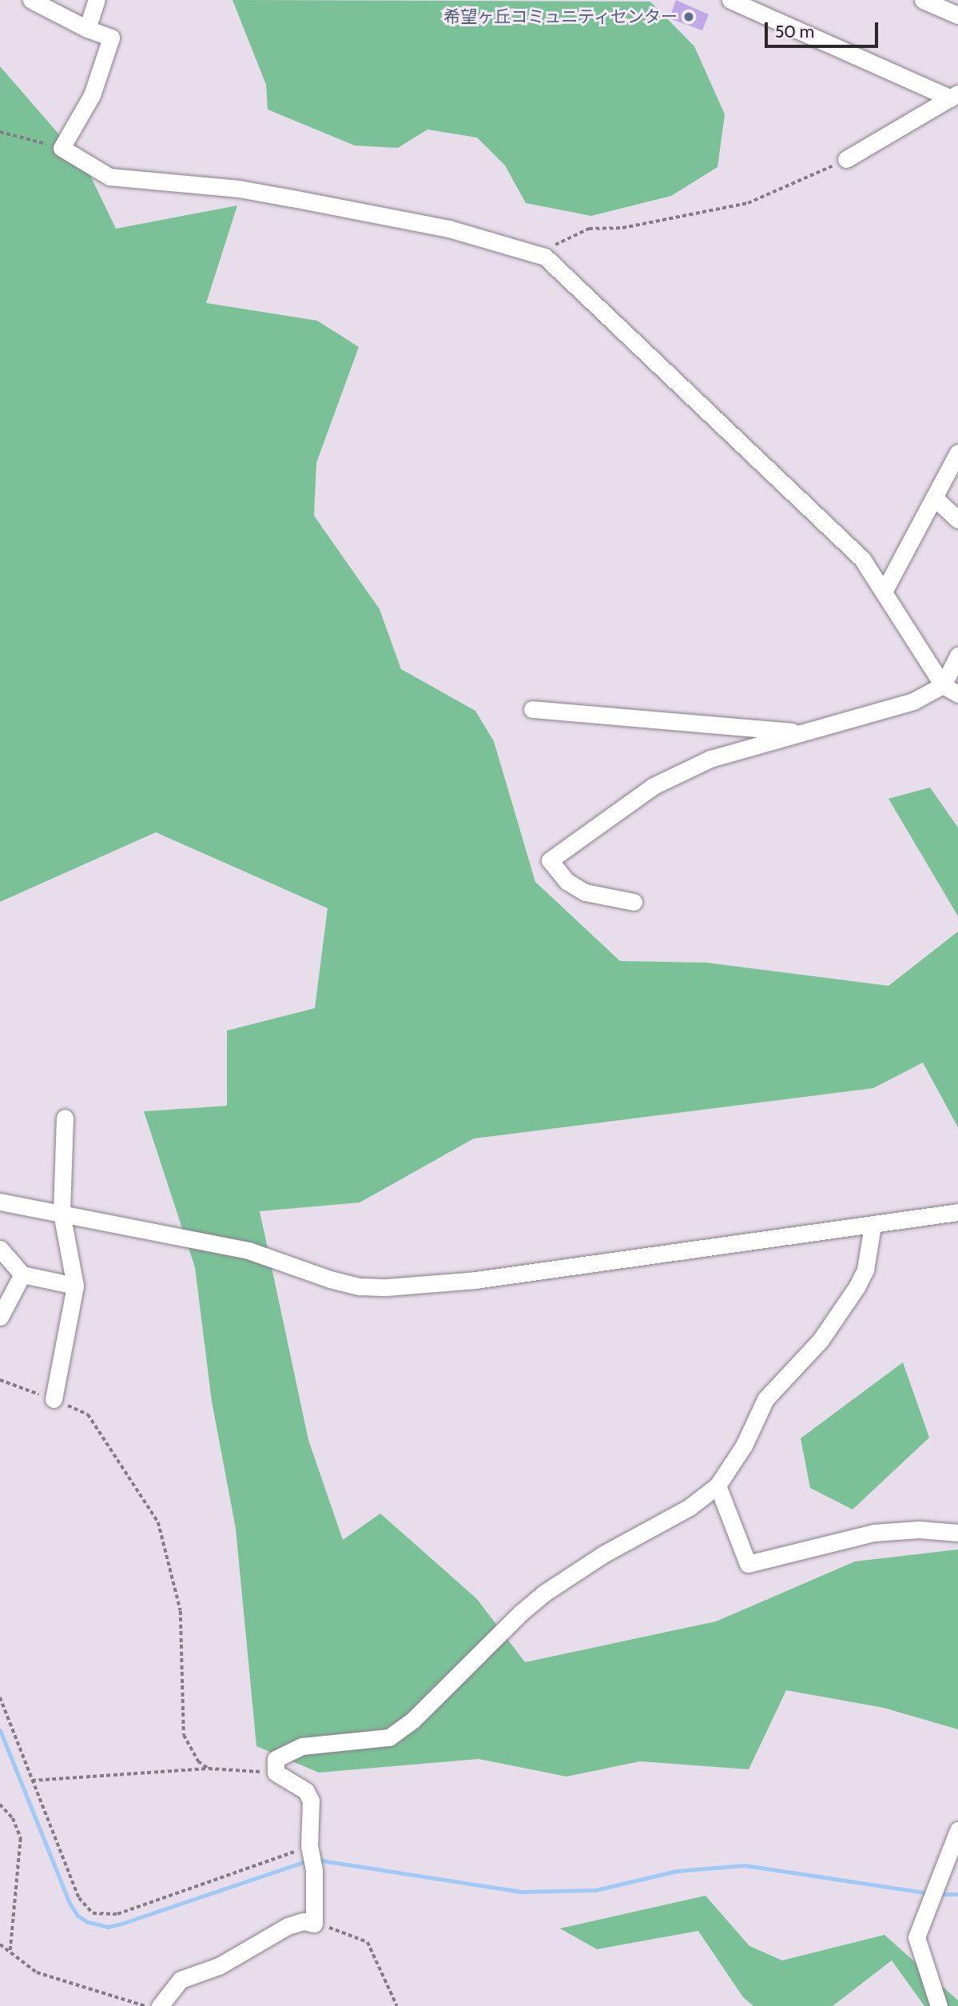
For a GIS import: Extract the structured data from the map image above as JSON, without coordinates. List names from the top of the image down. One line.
{"places":["希望ヶ丘コミュニティセンター"],"scale_bar":"50 m"}
